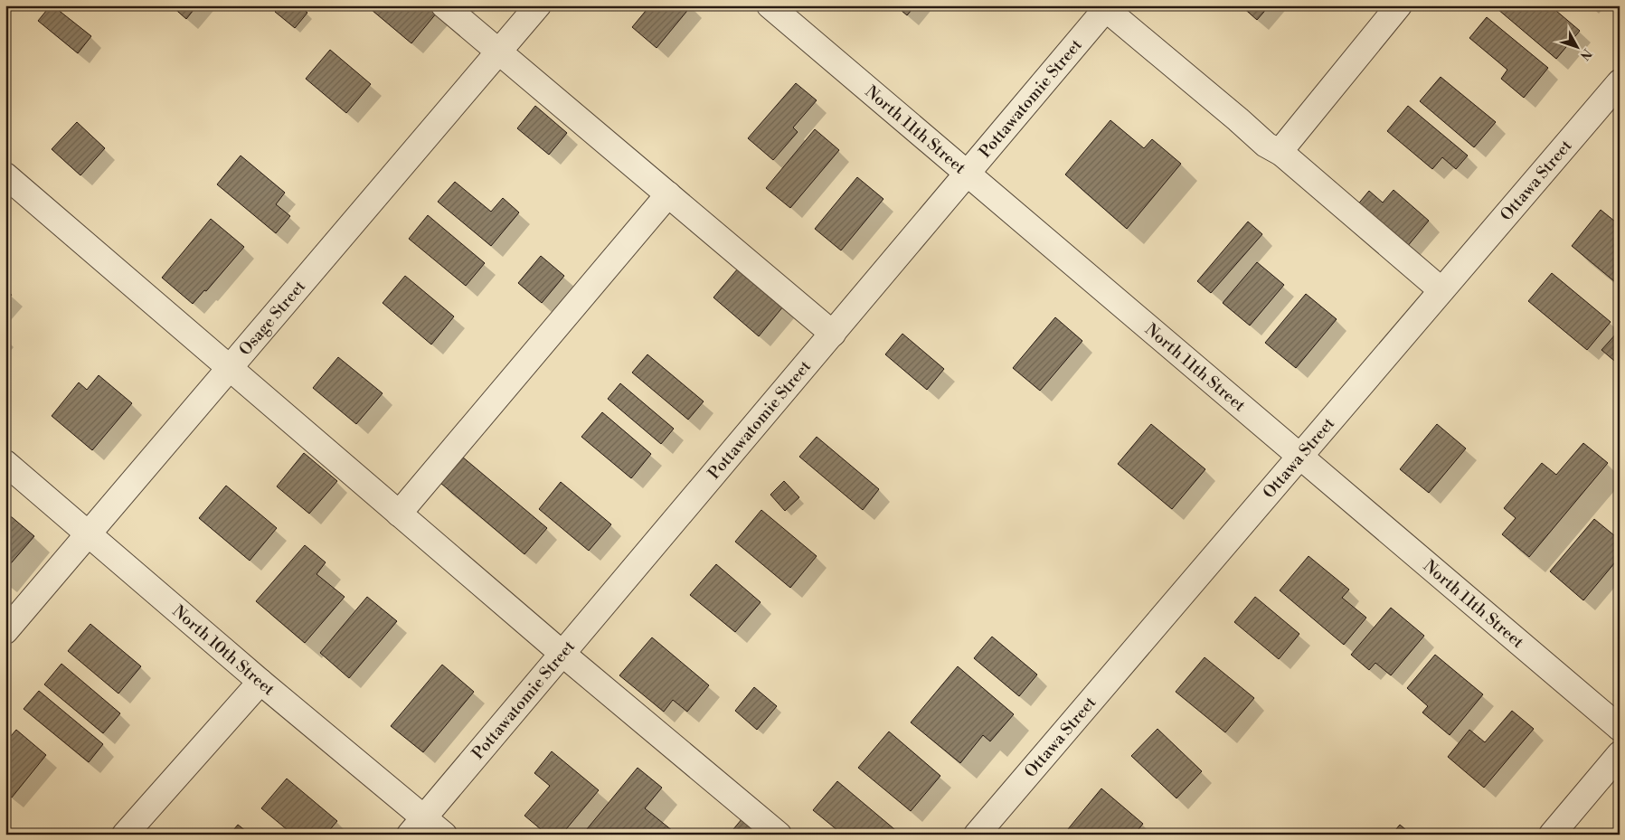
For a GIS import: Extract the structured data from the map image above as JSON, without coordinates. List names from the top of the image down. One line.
{"streets":{"street":["Pottawatomie Street","North 11th Street","Ottawa Street","Osage Street","North 10th Street"]},"crossings":[["Pottawatomie Street","North 11th Street"],["Pottawatomie Street","North 10th Street"],["North 11th Street","Ottawa Street"],["Osage Street","North 10th Street"]],"north":"bottom right"}
